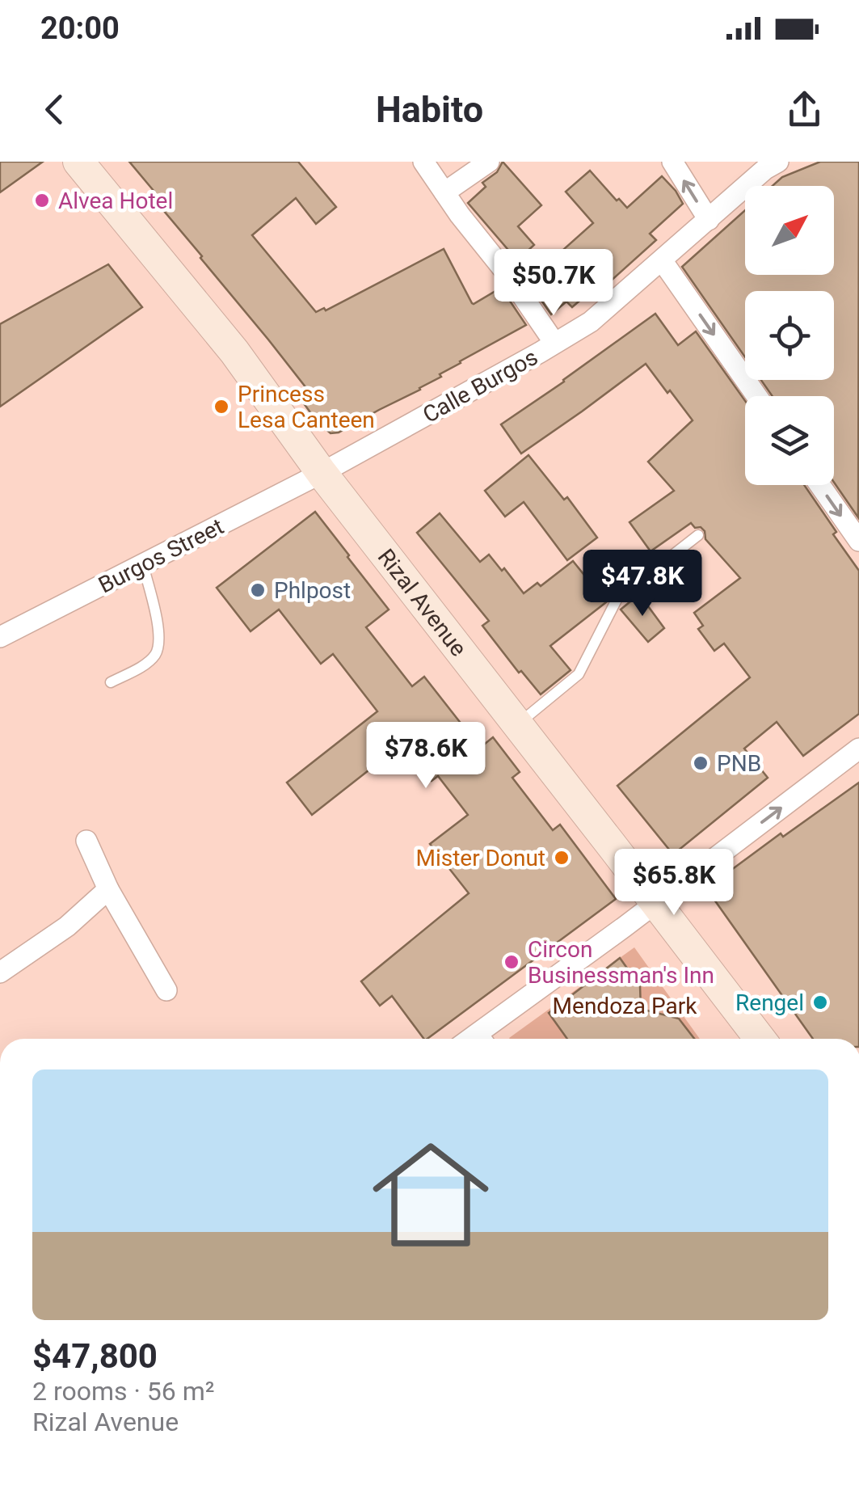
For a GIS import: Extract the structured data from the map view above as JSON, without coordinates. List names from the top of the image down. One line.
{"streets":{"main road":["Rizal Avenue"],"street":["Calle Burgos","Burgos Street"]},"crossings":[["Calle Burgos","Burgos Street"],["Calle Burgos","Rizal Avenue"],["Burgos Street","Rizal Avenue"]],"parks":["Mendoza Park"],"places":["Alvea Hotel","Princess Lesa Canteen","Phlpost","PNB","Mister Donut","Circon Businessman's Inn","Rengel"],"north":"top right","page":{"status":"20:00","header":"Habito","price":["$50.7K","$47.8K","$78.6K","$65.8K"],"list":[{"name":"$47,800","note":"2 rooms · 56 m² · Rizal Avenue"}]}}
